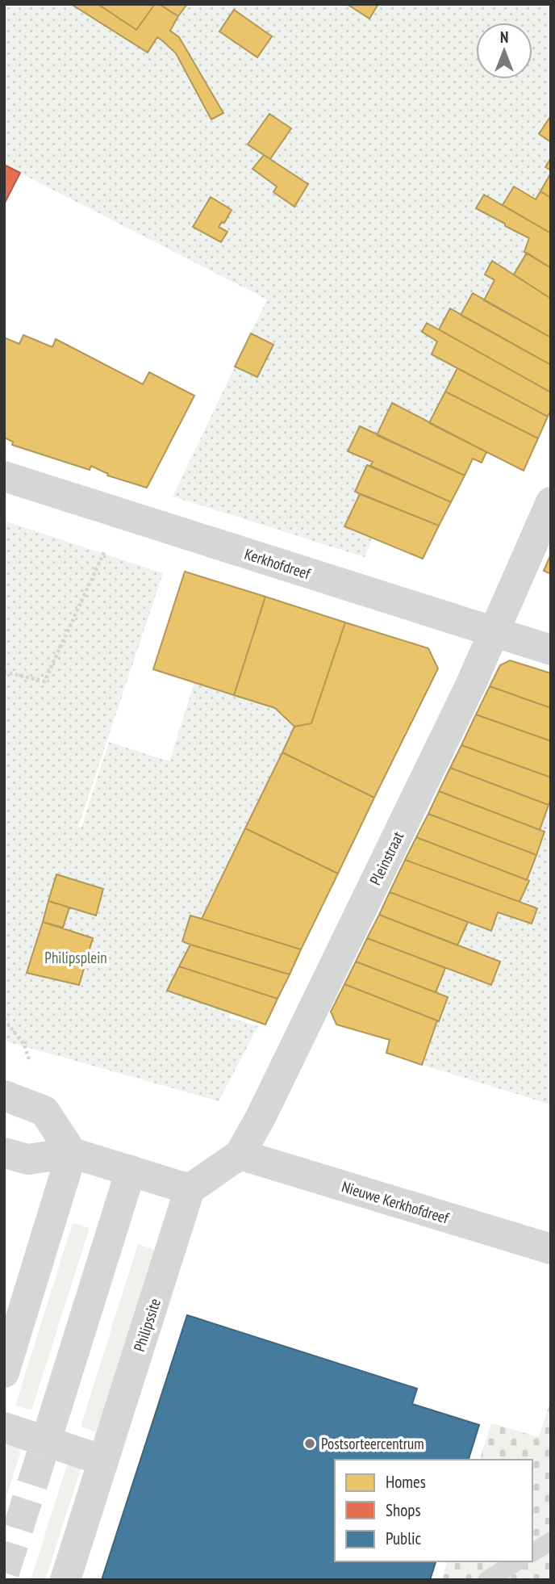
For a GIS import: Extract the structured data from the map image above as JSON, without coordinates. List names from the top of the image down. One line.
{"streets":{"street":["Kerkhofdreef","Pleinstraat","Nieuwe Kerkhofdreef","Philipssite"]},"crossings":[["Kerkhofdreef","Pleinstraat"],["Pleinstraat","Nieuwe Kerkhofdreef"],["Pleinstraat","Philipssite"]],"parks":["Philipsplein"],"places":["Postsorteercentrum"],"legend":["Homes","Shops","Public"],"north":"top"}
